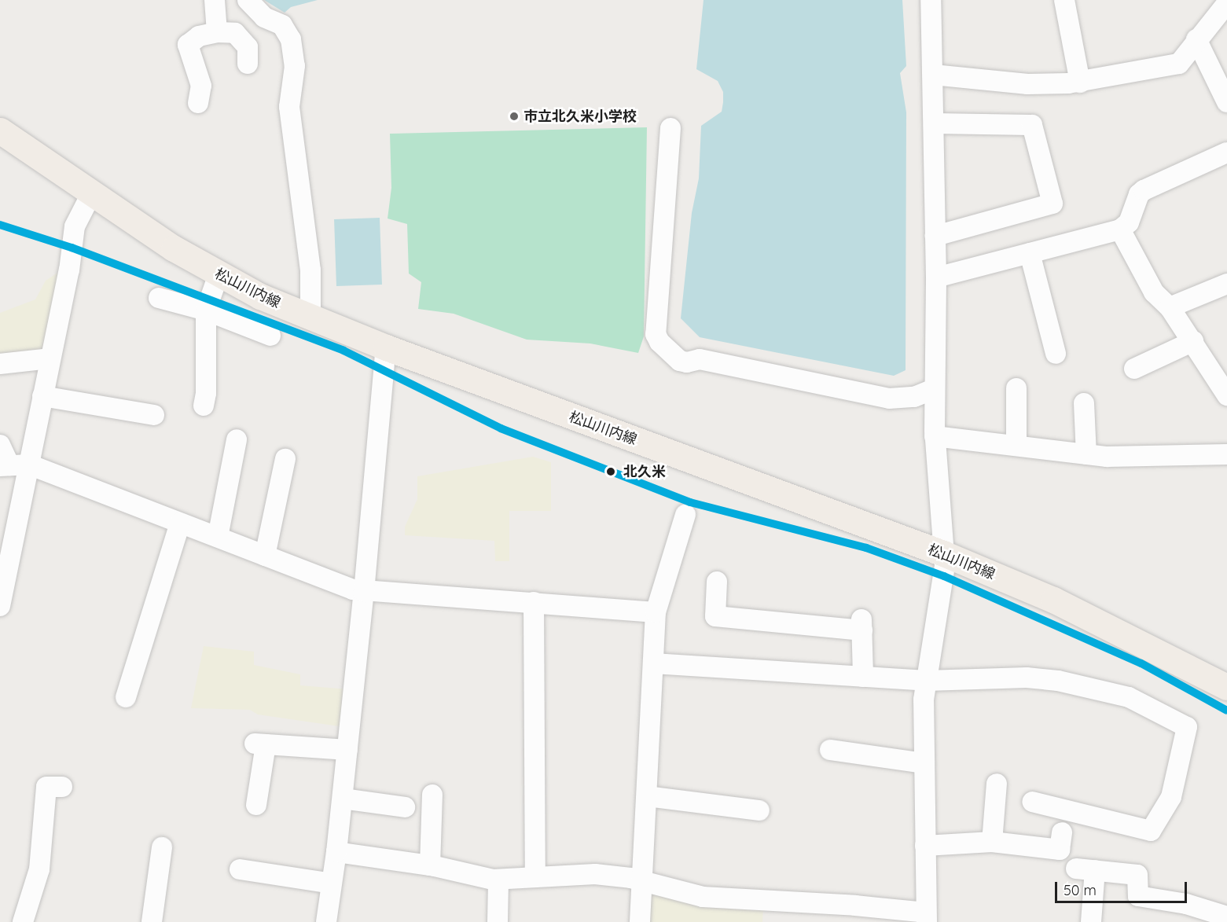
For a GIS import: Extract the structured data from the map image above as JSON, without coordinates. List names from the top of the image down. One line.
{"streets":{"main road":["松山川内線"]},"places":["市立北久米小学校","北久米"],"scale_bar":"50 m"}
